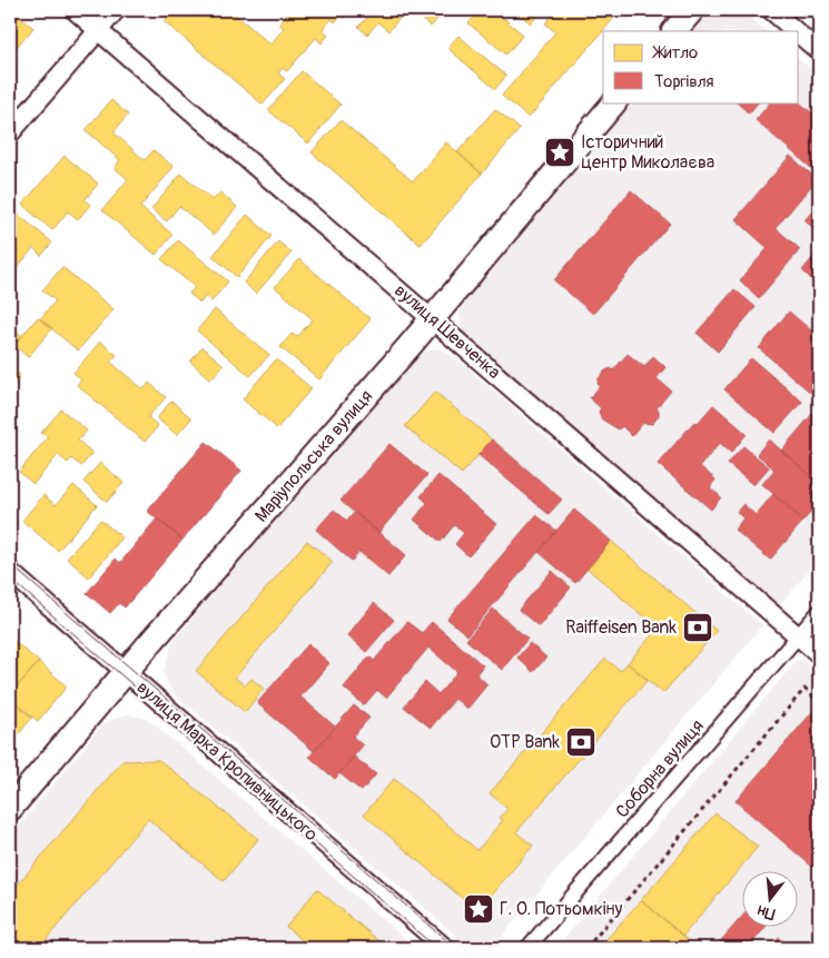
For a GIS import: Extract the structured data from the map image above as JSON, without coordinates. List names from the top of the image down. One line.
{"streets":{"street":["вулиця Шевченка","Маріупольська вулиця","вулиця Марка Кропивницького","Соборна вулиця"]},"crossings":[["вулиця Шевченка","Маріупольська вулиця"],["вулиця Шевченка","Соборна вулиця"],["Маріупольська вулиця","вулиця Марка Кропивницького"]],"places":{"place":["Історичний центр Миколаєва","Г. О. Потьомкіну"],"bank":["Raiffeisen Bank","OTP Bank"]},"legend":["Житло","Торгівля"],"north":"bottom"}
